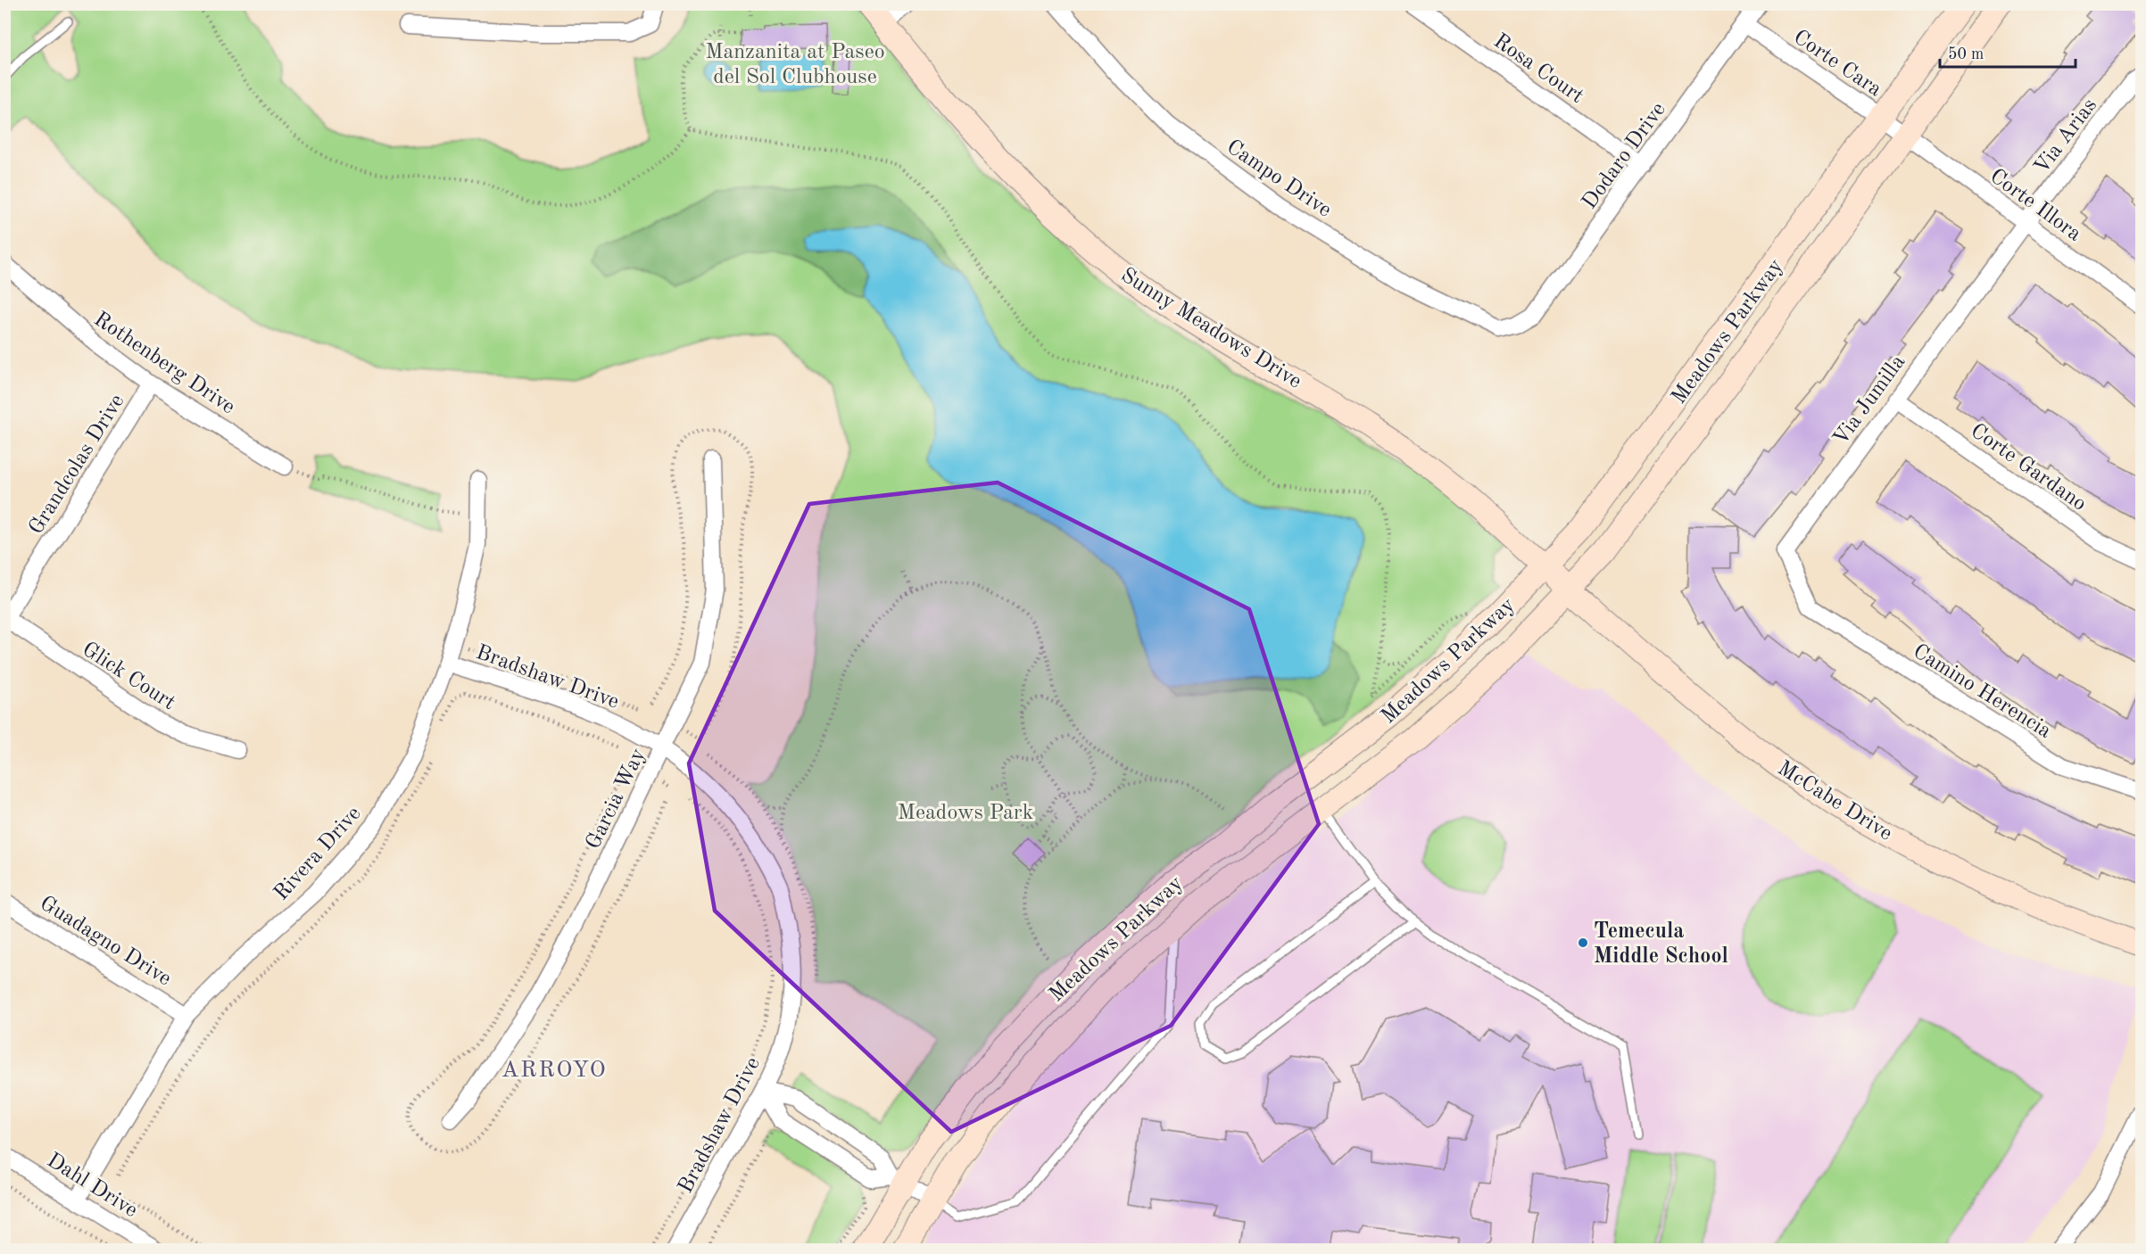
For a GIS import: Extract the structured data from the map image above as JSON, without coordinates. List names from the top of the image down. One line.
{"streets":{"main road":["Sunny Meadows Drive","Meadows Parkway","McCabe Drive"],"street":["Corte Cara","Rosa Court","Via Arias","Dodaro Drive","Campo Drive","Corte Illora","Rothenberg Drive","Via Jumilla","Grandcolas Drive","Corte Gardano","Glick Court","Bradshaw Drive","Camino Herencia","Garcia Way","Rivera Drive","Guadagno Drive","Dahl Drive"]},"crossings":[["Corte Cara","Dodaro Drive"],["Corte Cara","Corte Illora"],["Corte Cara","Meadows Parkway"],["Rosa Court","Dodaro Drive"],["Via Arias","Corte Illora"],["Via Arias","Via Jumilla"],["Dodaro Drive","Campo Drive"],["Corte Illora","Meadows Parkway"],["Corte Illora","Via Jumilla"],["Sunny Meadows Drive","Meadows Parkway"],["Sunny Meadows Drive","McCabe Drive"],["Meadows Parkway","McCabe Drive"],["Rothenberg Drive","Grandcolas Drive"],["Via Jumilla","Corte Gardano"],["Via Jumilla","Camino Herencia"],["Grandcolas Drive","Glick Court"],["Bradshaw Drive","Garcia Way"],["Bradshaw Drive","Rivera Drive"],["Rivera Drive","Guadagno Drive"],["Rivera Drive","Dahl Drive"]],"districts":["ARROYO"],"parks":["Manzanita at Paseo del Sol Clubhouse","Meadows Park"],"places":["Temecula Middle School"],"scale_bar":"50 m"}
